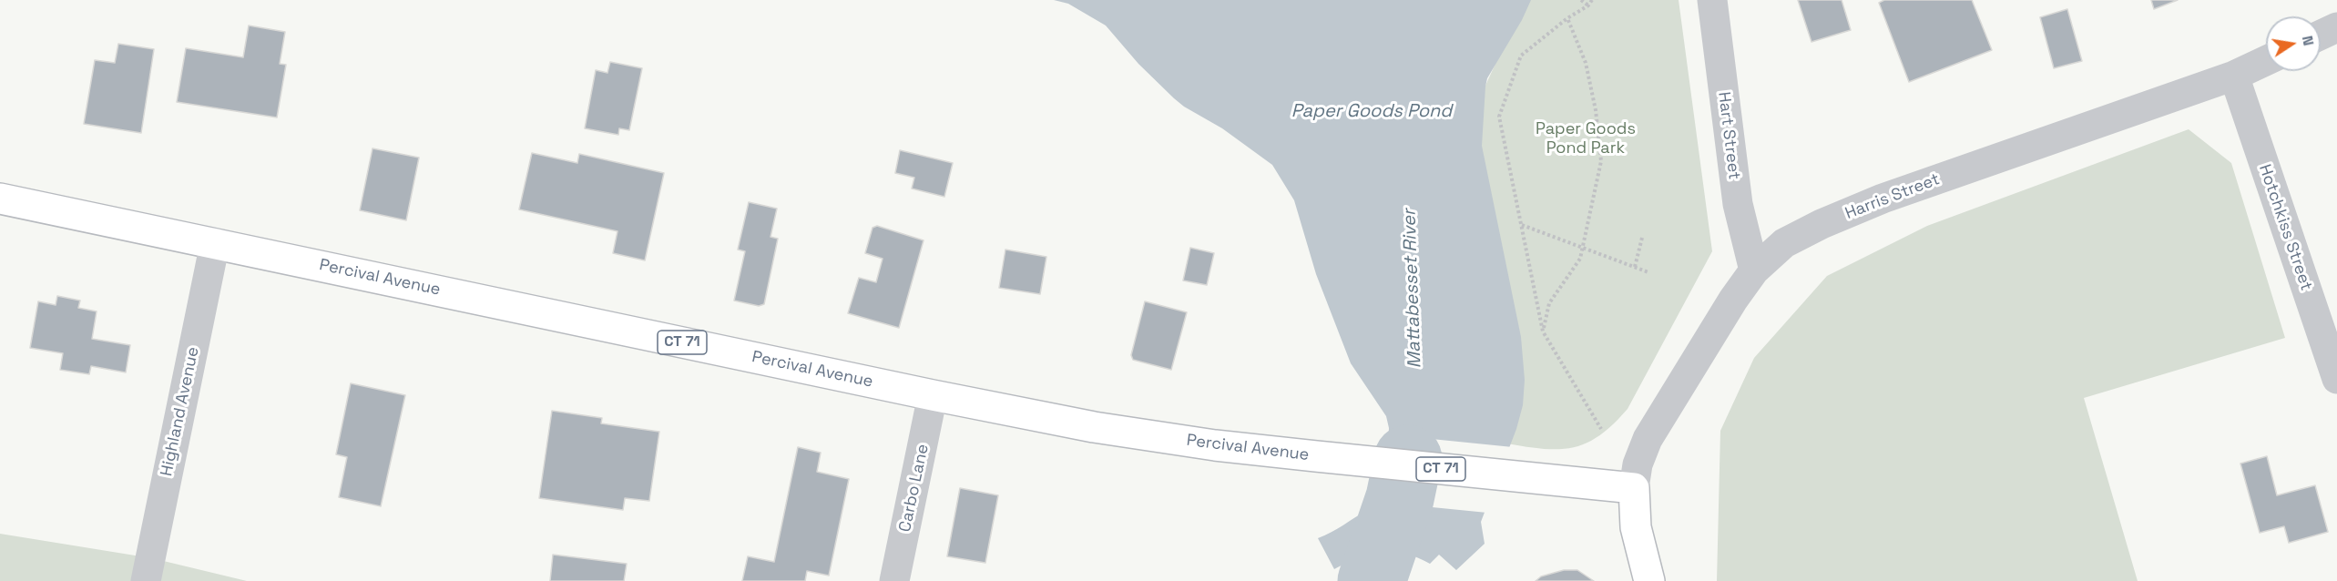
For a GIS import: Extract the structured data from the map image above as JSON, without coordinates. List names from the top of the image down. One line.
{"streets":{"main road":["Percival Avenue","CT 71"],"street":["Hart Street","Harris Street","Hotchkiss Street","Highland Avenue","Carbo Lane"]},"crossings":[["Hart Street","Harris Street"],["Harris Street","Hotchkiss Street"],["Harris Street","Percival Avenue"],["Percival Avenue","Highland Avenue"],["Percival Avenue","Carbo Lane"]],"water":["Paper Goods Pond","Mattabesset River"],"parks":["Paper Goods Pond Park"],"north":"right"}
